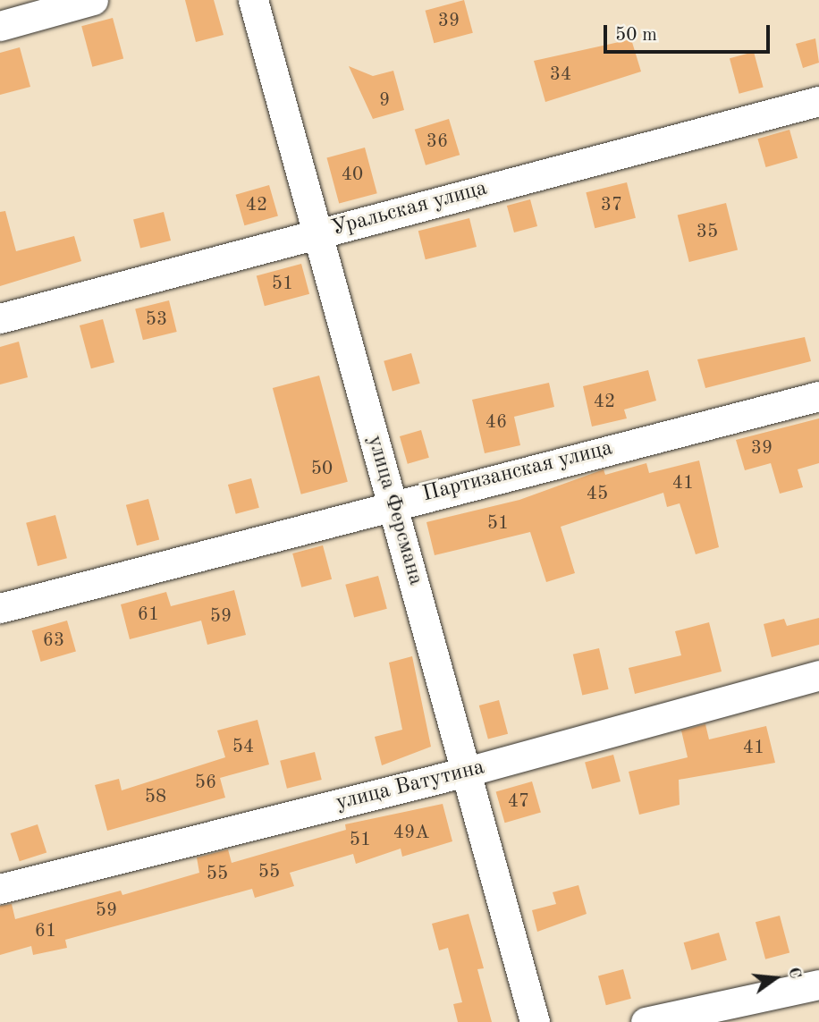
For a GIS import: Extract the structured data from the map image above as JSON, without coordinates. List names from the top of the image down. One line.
{"streets":{"street":["Уральская улица","Партизанская улица","улица Ферсмана","улица Ватутина"]},"crossings":[["Уральская улица","улица Ферсмана"],["Партизанская улица","улица Ферсмана"],["улица Ферсмана","улица Ватутина"]],"house_numbers":["39","34","9","36","40","42","37","35","51","53","42","46","39","50","41","45","51","61","59","63","54","41","56","58","47","49А","51","55","55","59","61"],"scale_bar":"50 m","north":"right"}
